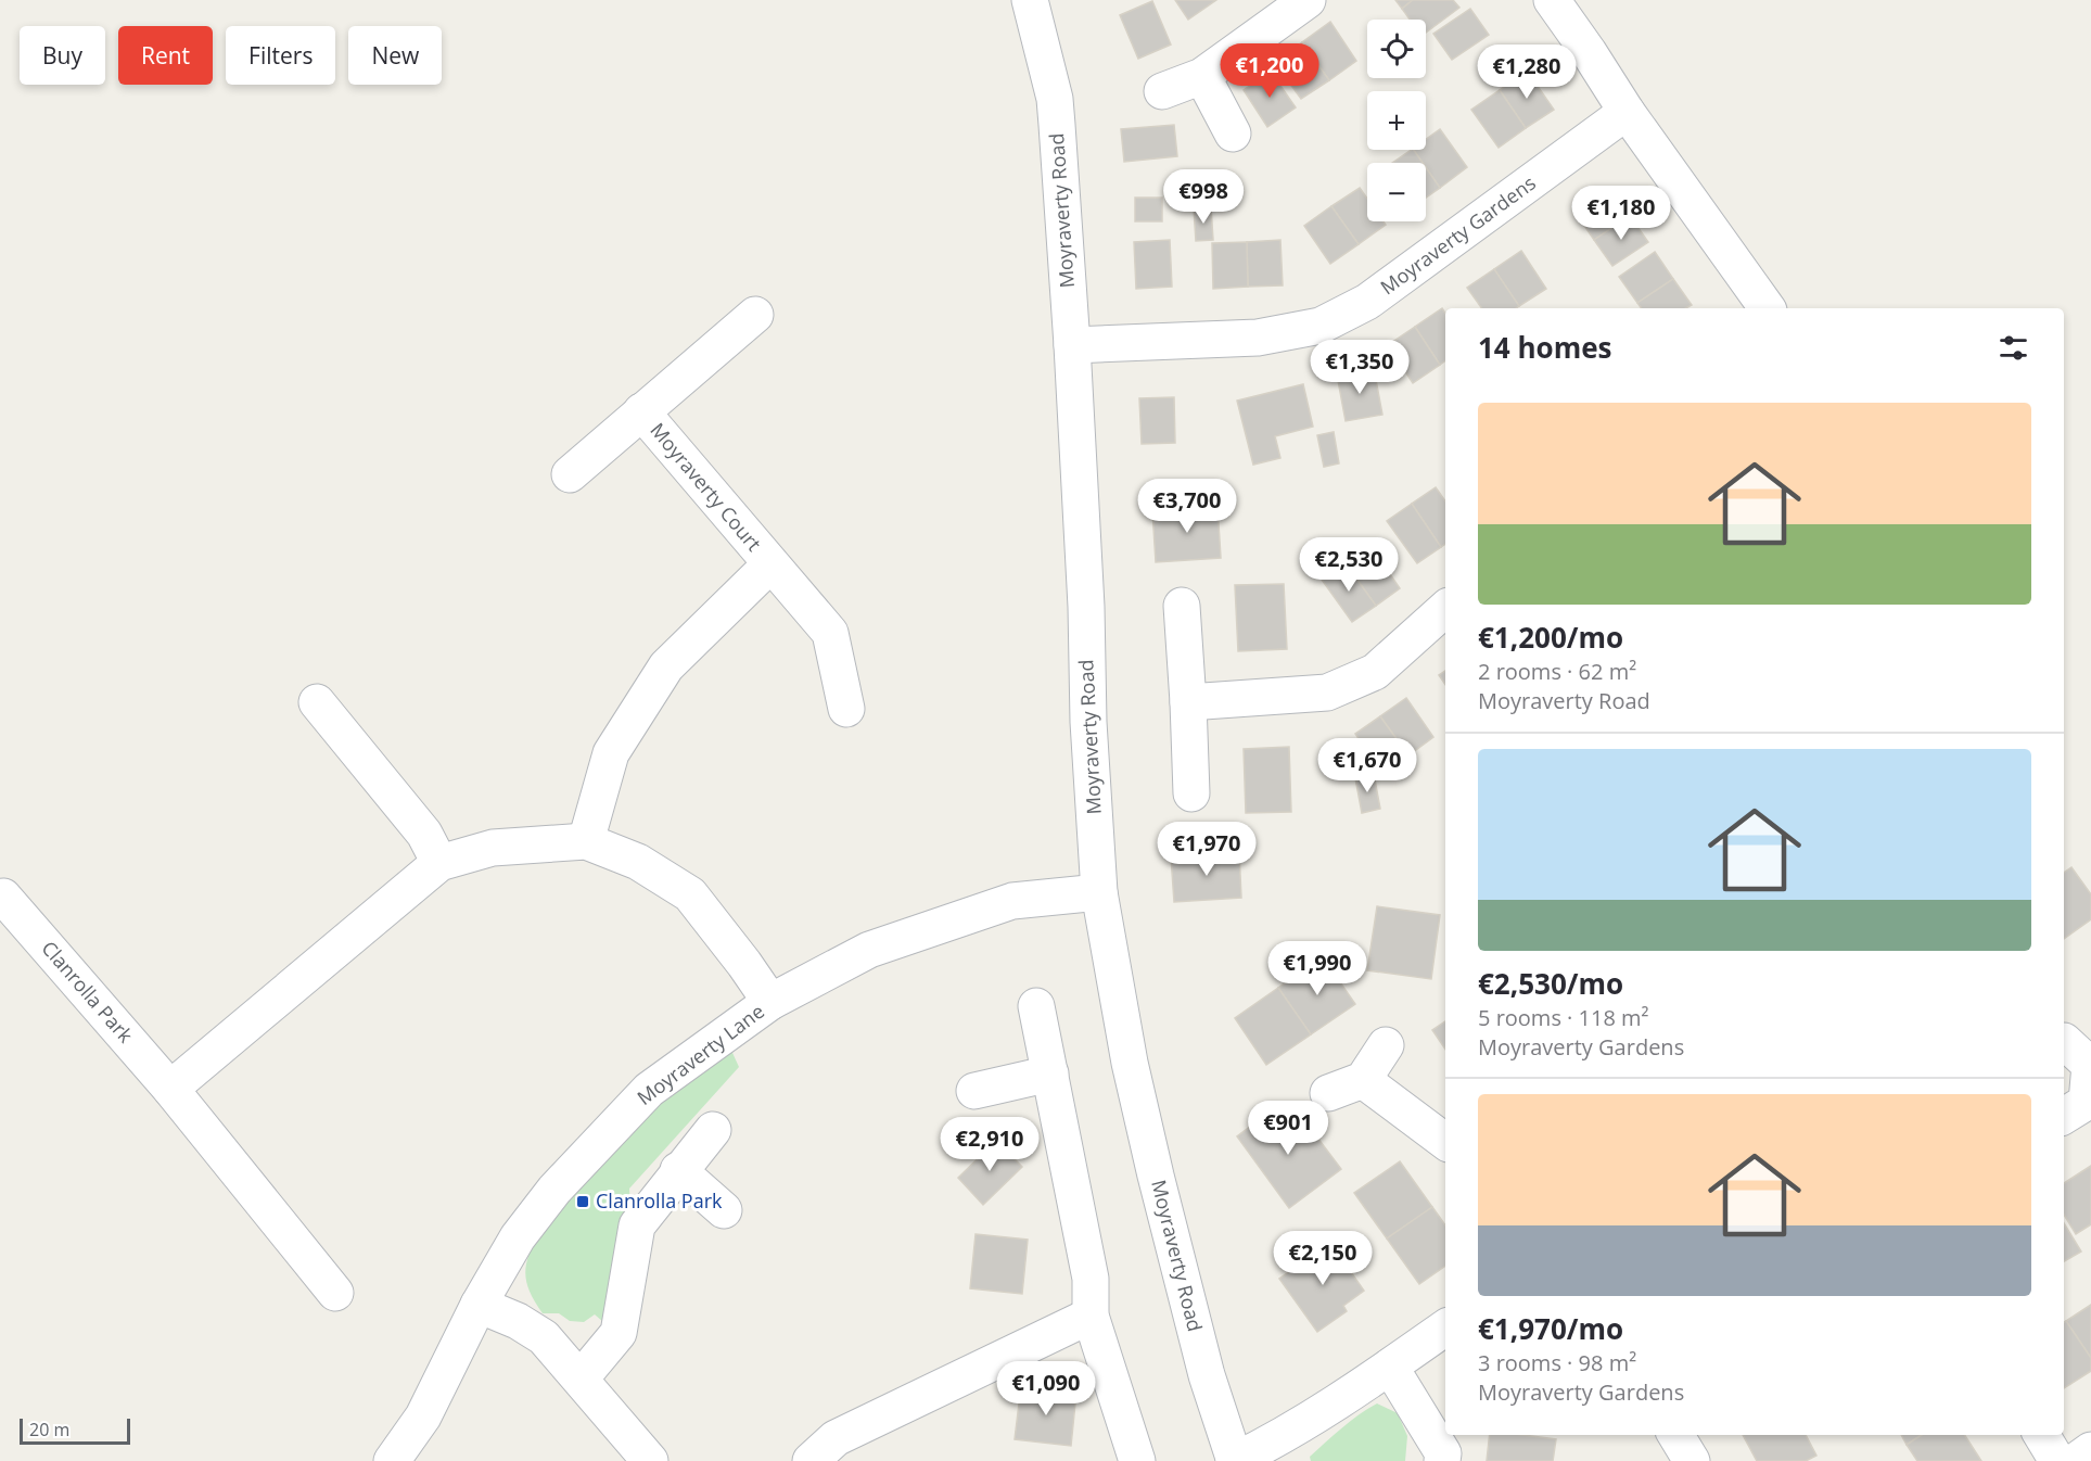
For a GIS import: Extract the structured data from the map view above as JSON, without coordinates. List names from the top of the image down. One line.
{"streets":{"street":["Moyraverty Road","Moyraverty Gardens","Moyraverty Court","Clanrolla Park","Moyraverty Lane"]},"crossings":[["Moyraverty Road","Moyraverty Gardens"],["Moyraverty Road","Moyraverty Lane"]],"places":{"transit":["Clanrolla Park"]},"scale_bar":"20 m","page":{"map_buttons":["+","−"],"chip":["Buy","Rent","Filters","New"],"price":["€1,200","€1,280","€998","€1,180","€1,350","€3,700","€2,530","€1,670","€1,970","€1,990","€901","€2,910","€2,150","€1,090"],"heading":"14 homes","list":[{"name":"€1,200/mo","note":"2 rooms · 62 m² · Moyraverty Road"},{"name":"€2,530/mo","note":"5 rooms · 118 m² · Moyraverty Gardens"},{"name":"€1,970/mo","note":"3 rooms · 98 m² · Moyraverty Gardens"}],"scale":"20 m"}}
